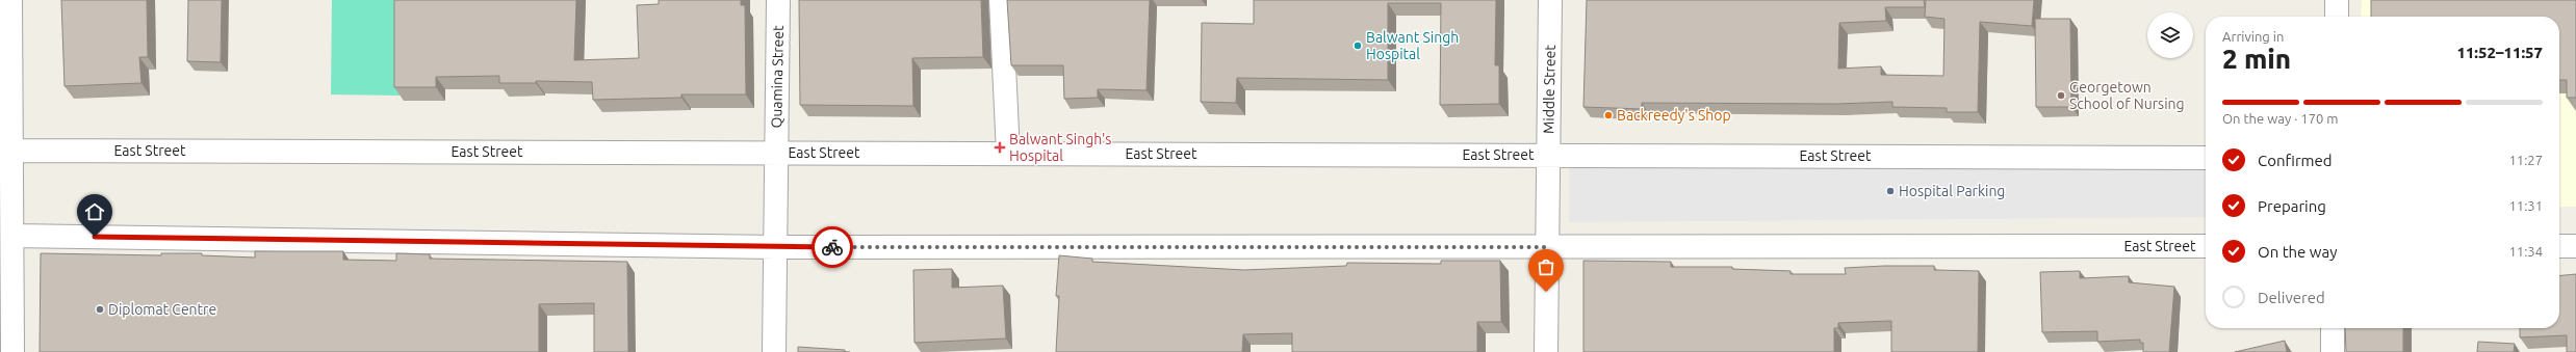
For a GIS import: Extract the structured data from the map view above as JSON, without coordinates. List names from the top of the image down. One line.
{"streets":{"street":["Quamina Street","Middle Street","East Street"]},"crossings":[["Quamina Street","East Street"],["Middle Street","East Street"]],"places":{"other":["Balwant Singh Hospital","Georgetown School of Nursing","Backreedy's Shop","Hospital Parking","Diplomat Centre"],"health":["Balwant Singh's Hospital"]},"page":{"heading":["2 min","Arriving in","11:52–11:57"],"bar":"On the way · 170 m","list":[["Confirmed","11:27"],["Preparing","11:31"],["On the way","11:34"],"Delivered"]}}
